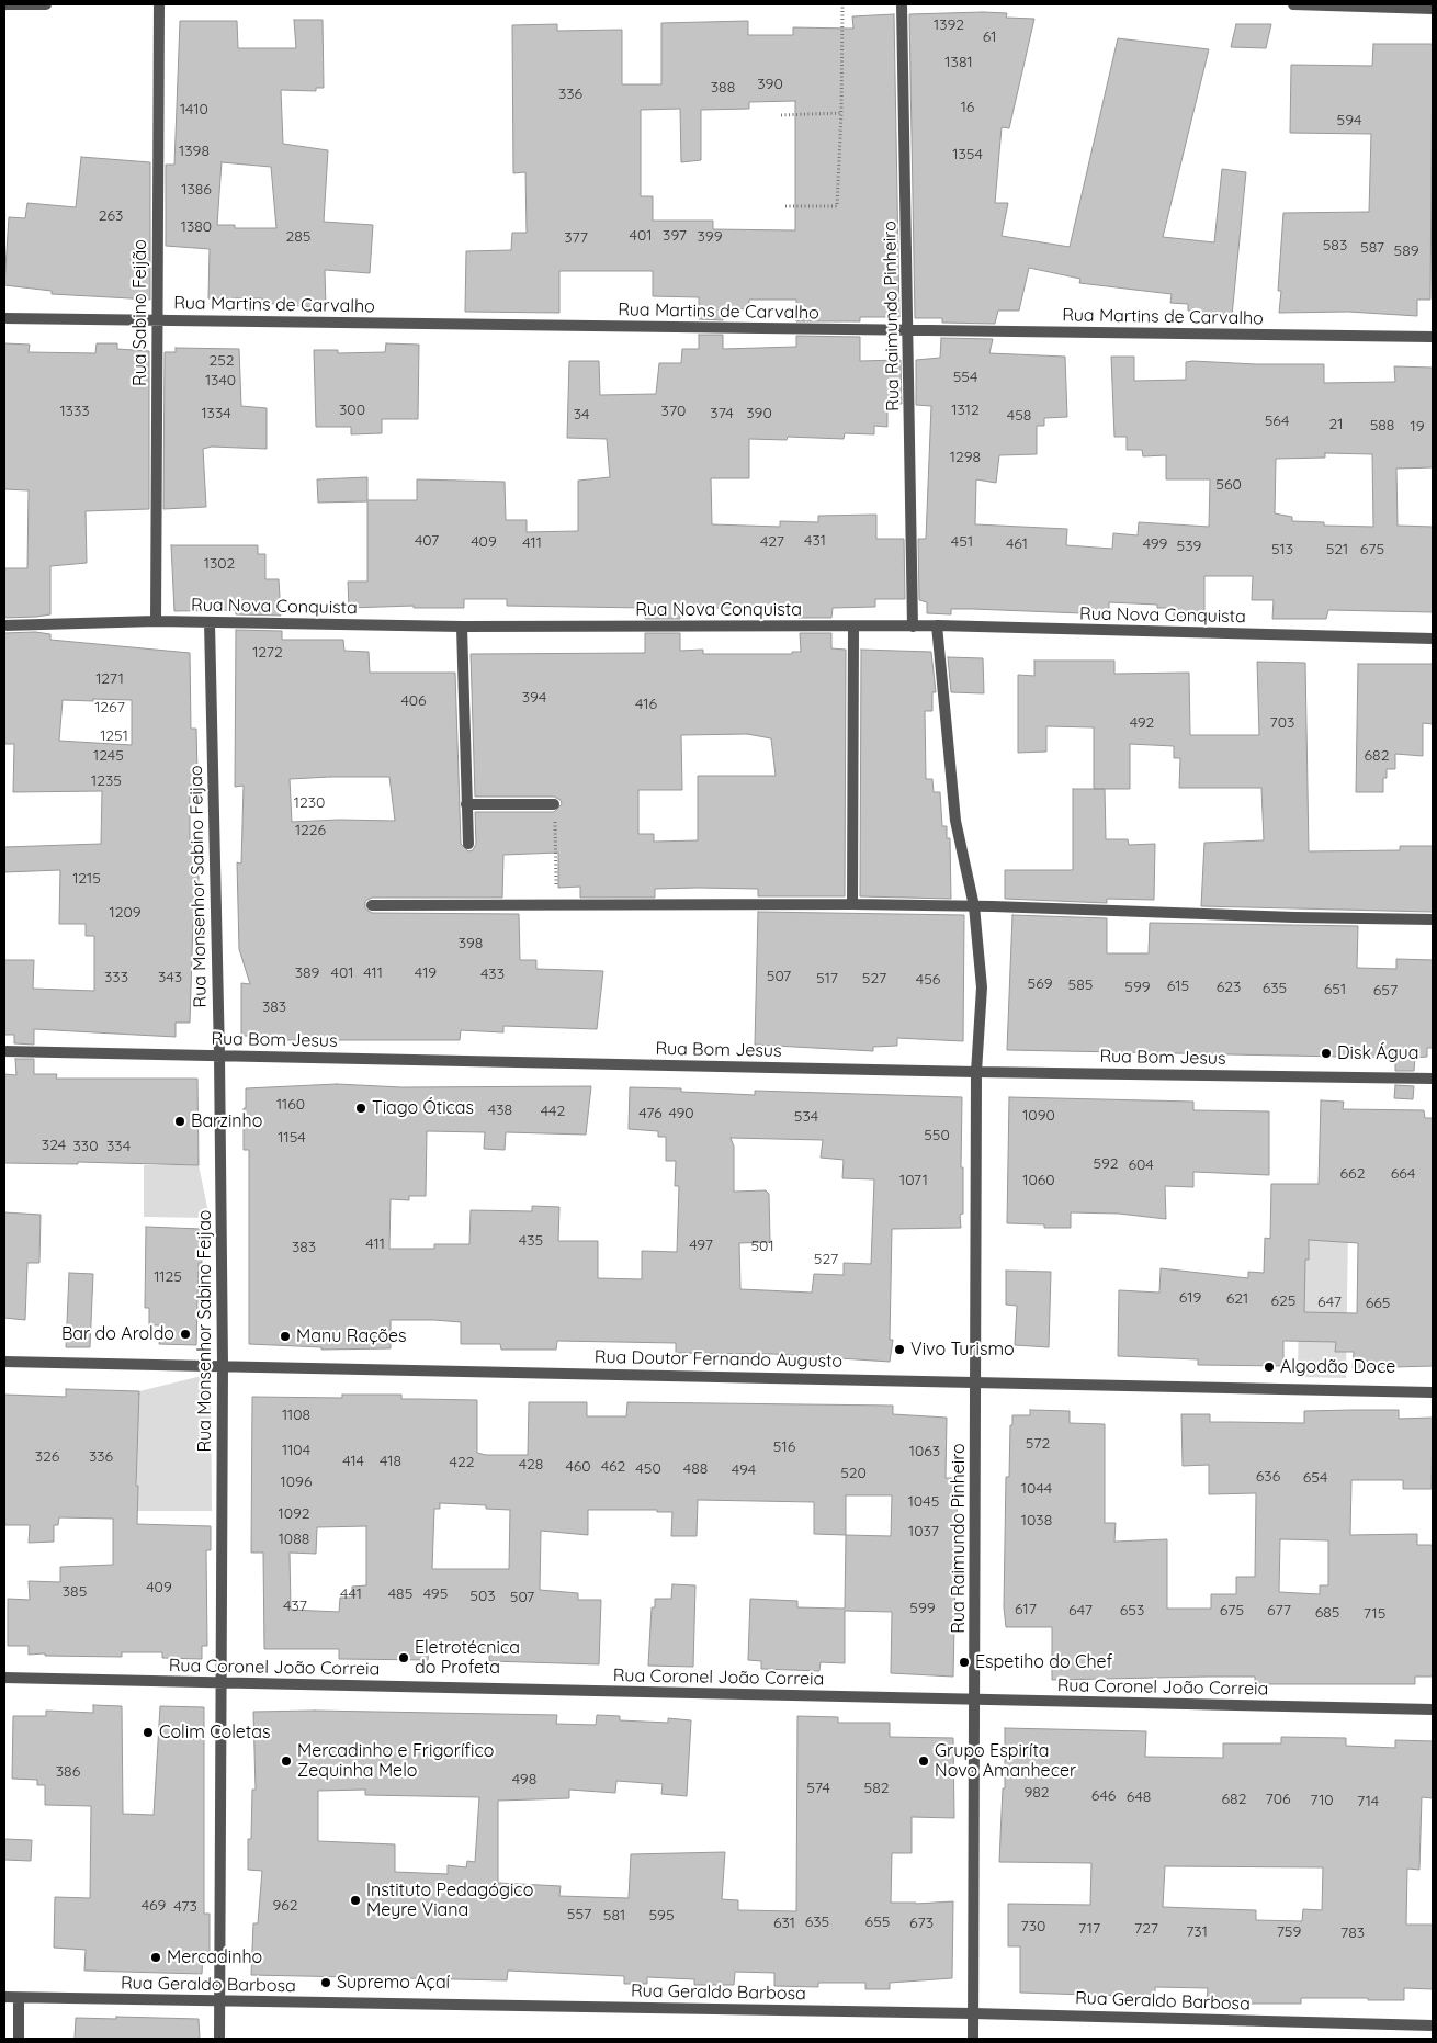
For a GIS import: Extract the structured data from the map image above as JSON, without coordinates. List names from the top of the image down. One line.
{"streets":{"street":["Rua Martins de Carvalho","Rua Sabino Feijão","Rua Raimundo Pinheiro","Rua Nova Conquista","Rua Monsenhor Sabino Feijao","Rua Bom Jesus","Rua Doutor Fernando Augusto","Rua Coronel João Correia","Rua Geraldo Barbosa"]},"crossings":[["Rua Martins de Carvalho","Rua Sabino Feijão"],["Rua Martins de Carvalho","Rua Raimundo Pinheiro"],["Rua Sabino Feijão","Rua Nova Conquista"],["Rua Raimundo Pinheiro","Rua Nova Conquista"],["Rua Raimundo Pinheiro","Rua Bom Jesus"],["Rua Raimundo Pinheiro","Rua Doutor Fernando Augusto"],["Rua Raimundo Pinheiro","Rua Coronel João Correia"],["Rua Raimundo Pinheiro","Rua Geraldo Barbosa"],["Rua Nova Conquista","Rua Monsenhor Sabino Feijao"],["Rua Monsenhor Sabino Feijao","Rua Bom Jesus"],["Rua Monsenhor Sabino Feijao","Rua Doutor Fernando Augusto"],["Rua Monsenhor Sabino Feijao","Rua Coronel João Correia"],["Rua Monsenhor Sabino Feijao","Rua Geraldo Barbosa"]],"places":["Disk Água","Tiago Óticas","Barzinho","Bar do Aroldo","Manu Rações","Vivo Turismo","Algodão Doce","Eletrotécnica do Profeta","Espetiho do Chef","Colim Coletas","Mercadinho e Frigorífico Zequinha Melo","Grupo Espiríta Novo Amanhecer","Instituto Pedagógico Meyre Viana","Mercadinho","Supremo Açaí"],"house_numbers":["1392","61","1381","390","388","336","16","1410","594","1398","1354","1386","263","1380","401","397","285","399","377","583","587","589","252","554","1340","300","1312","1333","370","1334","374","390","34","458","564","21","588","19","1298","560","407","431","409","427","451","411","461","499","539","513","521","675","1302","1272","1271","394","406","416","1267","492","703","1251","1245","682","1235","1230","1226","1215","1209","398","389","401","411","419","433","507","333","343","517","527","456","569","585","615","599","623","635","651","657","383","1160","438","442","476","490","1090","534","550","1154","324","330","334","592","604","662","664","1071","1060","435","411","497","501","383","527","1125","619","621","625","647","665","1108","572","516","1104","1063","326","336","414","418","422","428","460","462","450","488","494","520","636","654","1096","1044","1045","1092","1038","1037","1088","409","385","441","485","495","503","507","437","599","617","647","653","675","677","685","715","386","498","574","582","982","646","648","682","706","710","714","469","962","473","557","581","595","635","655","631","673","730","717","727","731","759","783"]}
